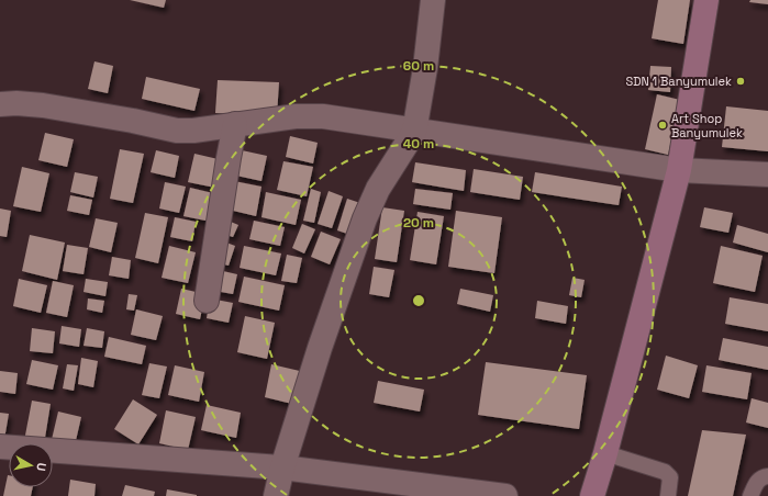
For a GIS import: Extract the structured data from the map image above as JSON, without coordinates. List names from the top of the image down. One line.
{"places":["SDN 1 Banyumulek","Art Shop Banyumulek"],"north":"right","rings":["60 m","40 m","20 m"]}
